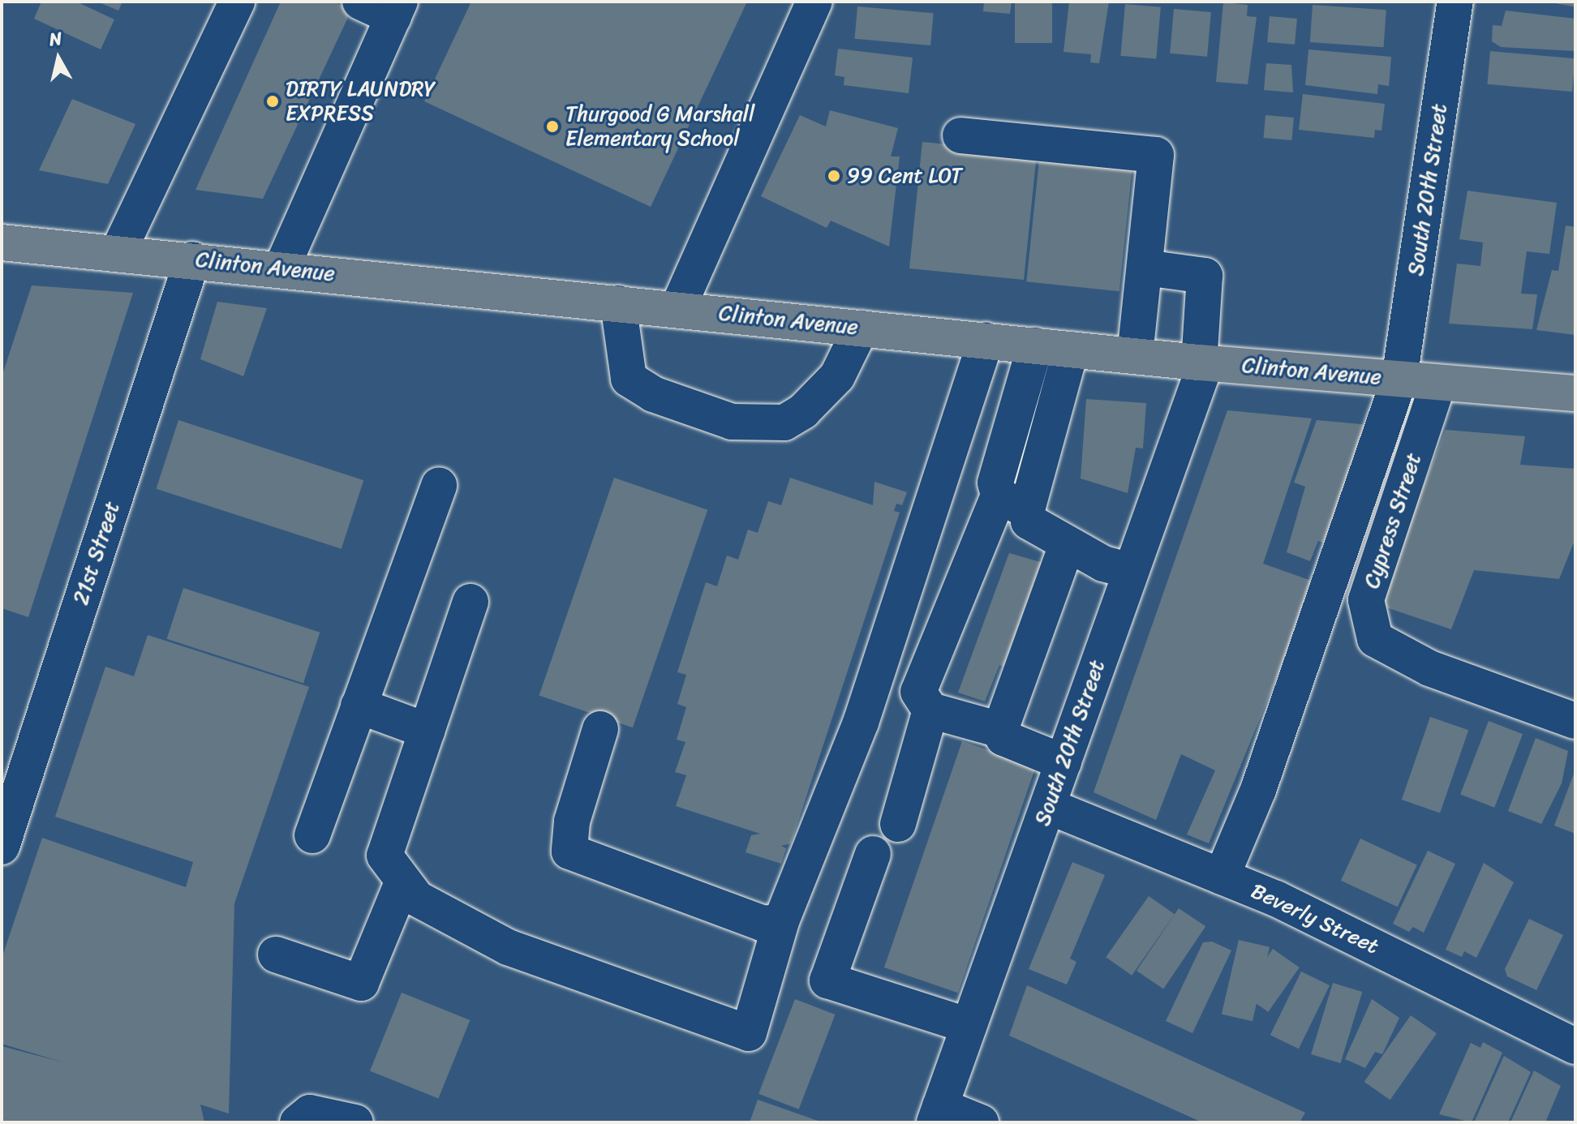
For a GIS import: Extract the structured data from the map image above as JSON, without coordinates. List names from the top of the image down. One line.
{"streets":{"main road":["Clinton Avenue"],"street":["South 20th Street","Cypress Street","21st Street","Beverly Street"]},"crossings":[["South 20th Street","Clinton Avenue"],["South 20th Street","Beverly Street"],["Clinton Avenue","Cypress Street"],["Clinton Avenue","21st Street"]],"places":["DIRTY LAUNDRY EXPRESS","Thurgood G Marshall Elementary School","99 Cent LOT"],"north":"top"}
